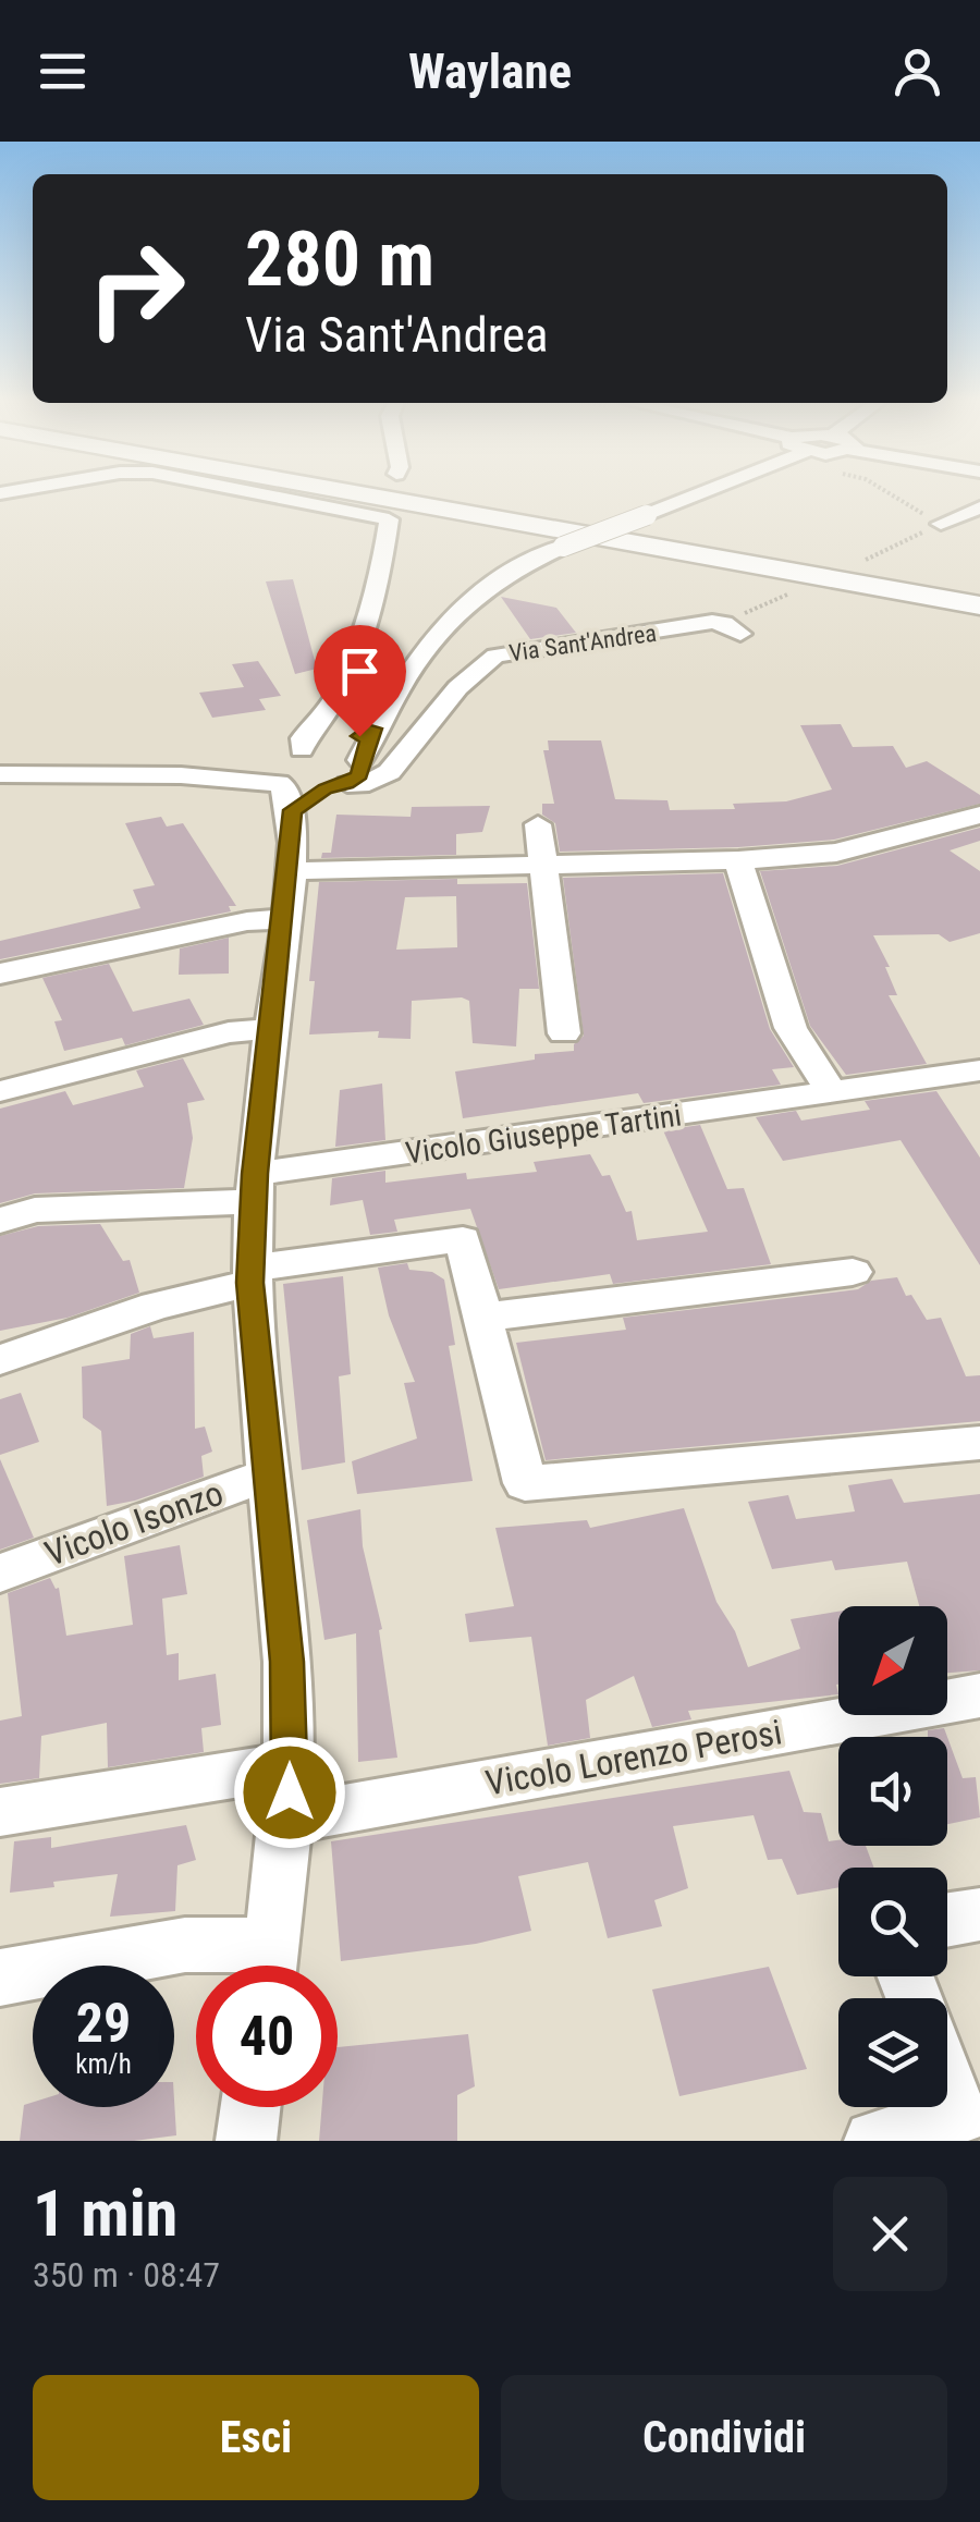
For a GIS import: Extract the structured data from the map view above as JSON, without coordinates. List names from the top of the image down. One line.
{"streets":{"street":["Via Sant'Andrea","Vicolo Giuseppe Tartini","Vicolo Isonzo","Vicolo Lorenzo Perosi"]},"north":"bottom left","page":{"header":"Waylane","turn":["280 m","Via Sant'Andrea"],"speed":"29 km/h","limit":"40","heading":["1 min","350 m · 08:47"],"buttons":["Esci","Condividi"]}}
